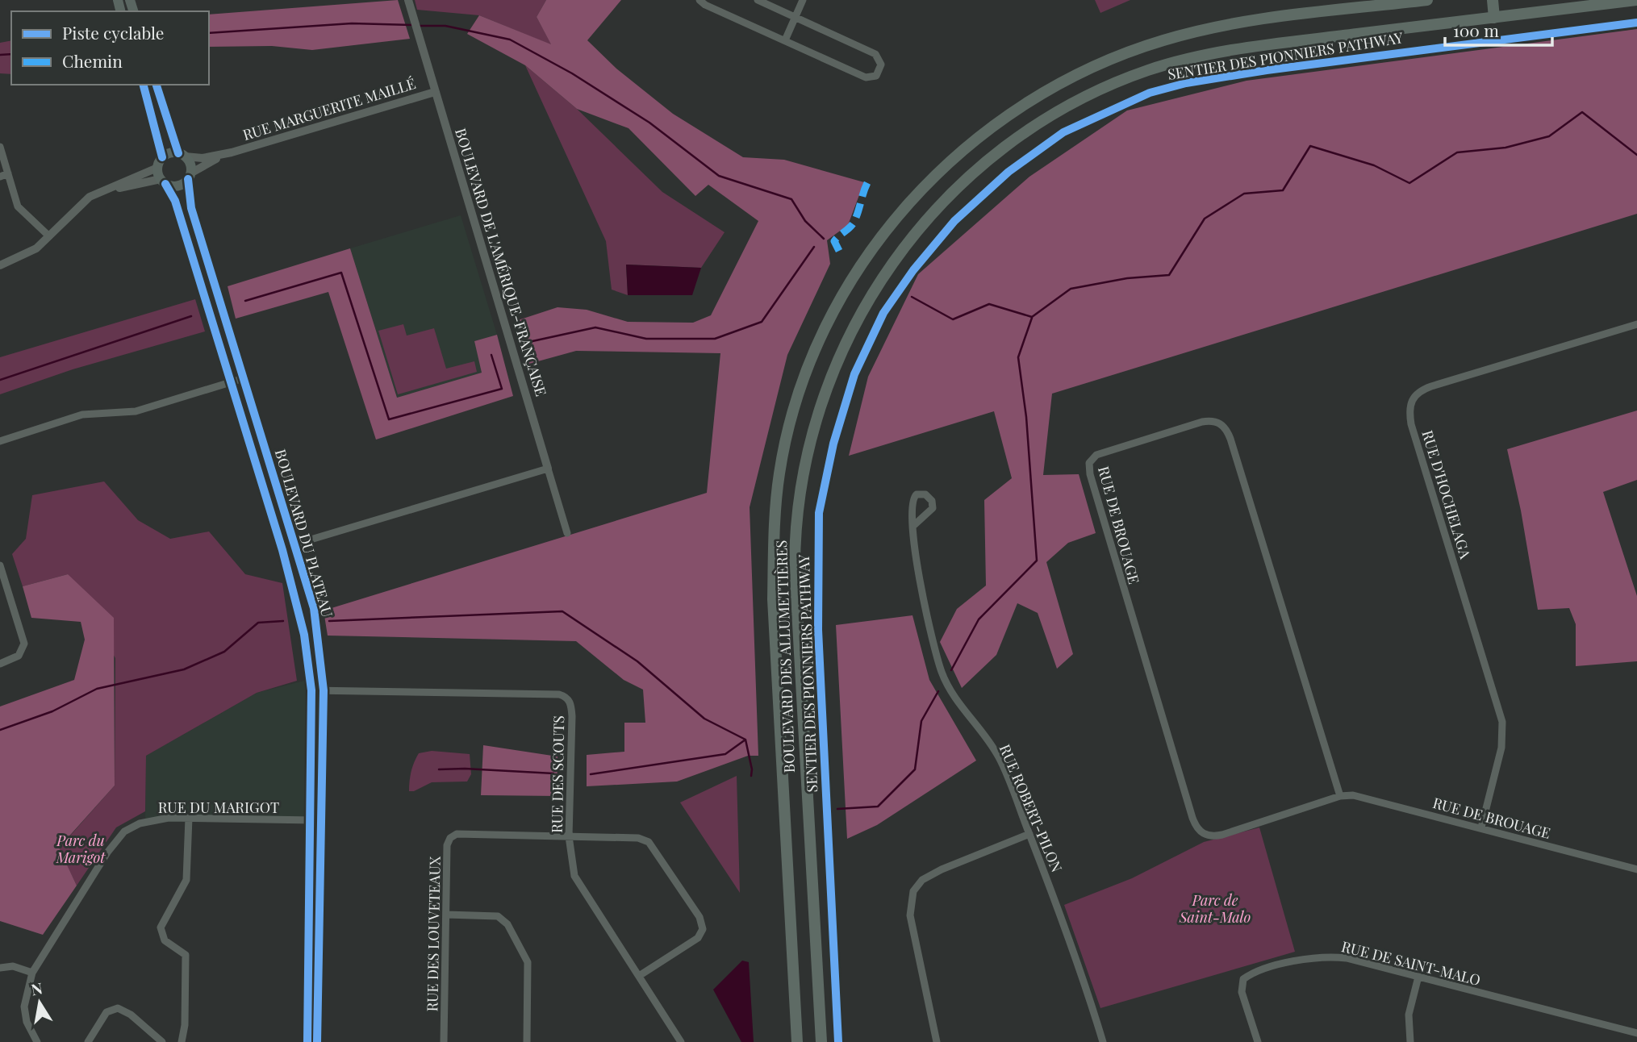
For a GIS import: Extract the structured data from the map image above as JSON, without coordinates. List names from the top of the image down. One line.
{"streets":{"highway":["BOULEVARD DES ALLUMETTIÈRES"],"main road":["BOULEVARD DU PLATEAU"],"street":["RUE MARGUERITE MAILLÉ","BOULEVARD DE L'AMÉRIQUE-FRANÇAISE","RUE D'HOCHELAGA","RUE DE BROUAGE","RUE DES SCOUTS","RUE DU MARIGOT","RUE ROBERT-PILON","RUE DES LOUVETEAUX","RUE DE SAINT-MALO"],"cycle path":["SENTIER DES PIONNIERS PATHWAY"]},"crossings":[["RUE MARGUERITE MAILLÉ","BOULEVARD DE L'AMÉRIQUE-FRANÇAISE"],["RUE MARGUERITE MAILLÉ","BOULEVARD DU PLATEAU"],["RUE D'HOCHELAGA","RUE DE BROUAGE"],["BOULEVARD DU PLATEAU","RUE DES SCOUTS"],["BOULEVARD DU PLATEAU","RUE DU MARIGOT"],["RUE DES SCOUTS","RUE DES LOUVETEAUX"]],"parks":["Parc du Marigot","Parc de Saint-Malo"],"legend":["Piste cyclable","Chemin"],"scale_bar":"100 m","north":"top"}
